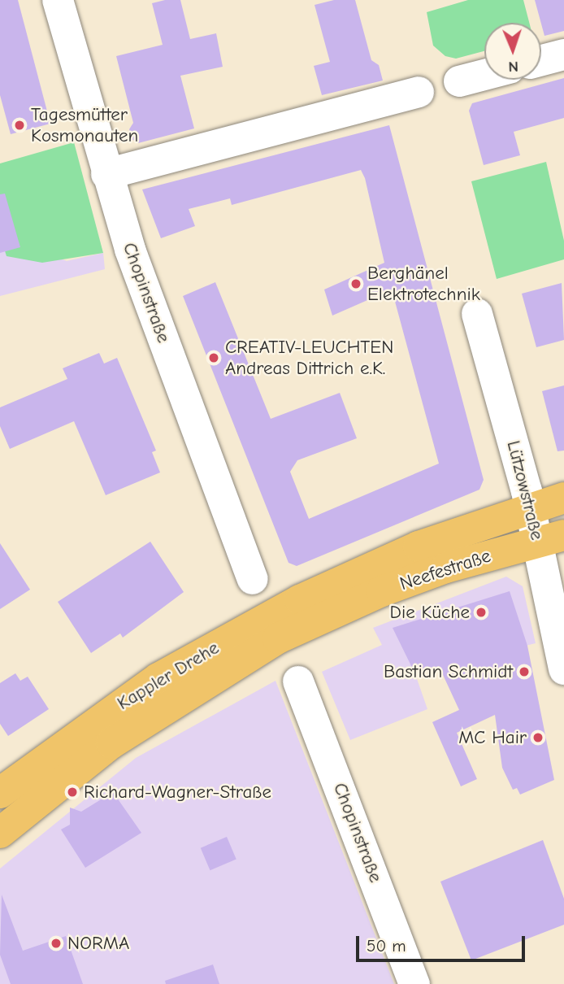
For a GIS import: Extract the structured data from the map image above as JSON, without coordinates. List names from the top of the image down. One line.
{"streets":{"main road":["Neefestraße","Kappler Drehe"],"street":["Chopinstraße","Lützowstraße"]},"crossings":[["Lützowstraße","Neefestraße"],["Neefestraße","Kappler Drehe"]],"places":["Tagesmütter Kosmonauten","Berghänel Elektrotechnik","CREATIV-LEUCHTEN Andreas Dittrich e.K.","Die Küche","Bastian Schmidt","MC Hair","Richard-Wagner-Straße","NORMA"],"scale_bar":"50 m","north":"bottom"}
